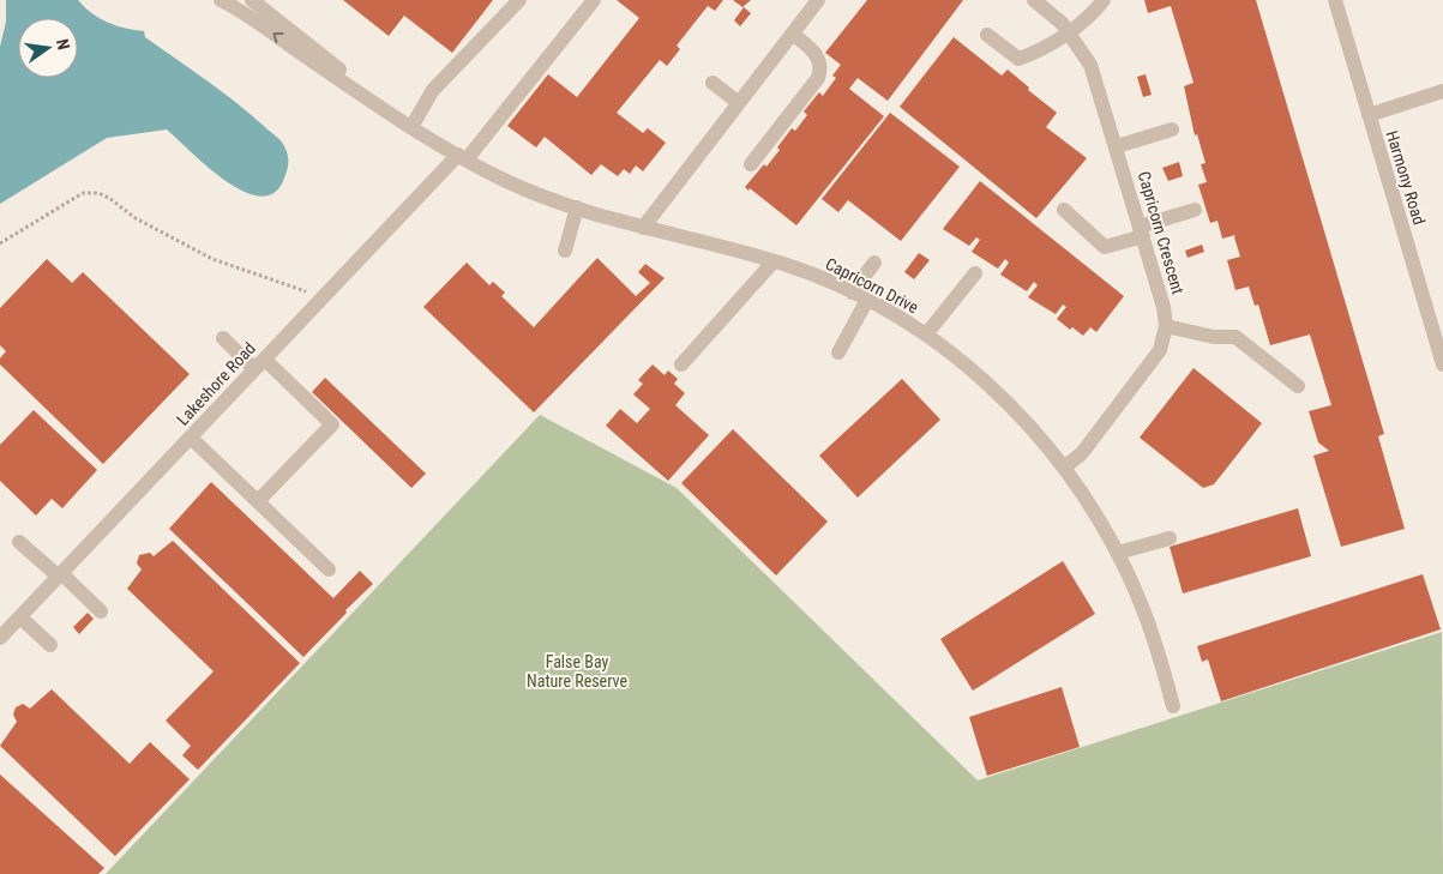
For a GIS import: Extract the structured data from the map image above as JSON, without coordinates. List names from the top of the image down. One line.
{"streets":{"street":["Harmony Road","Capricorn Crescent","Capricorn Drive","Lakeshore Road"]},"crossings":[["Capricorn Crescent","Capricorn Drive"],["Capricorn Drive","Lakeshore Road"]],"parks":["False Bay Nature Reserve"],"north":"right"}
